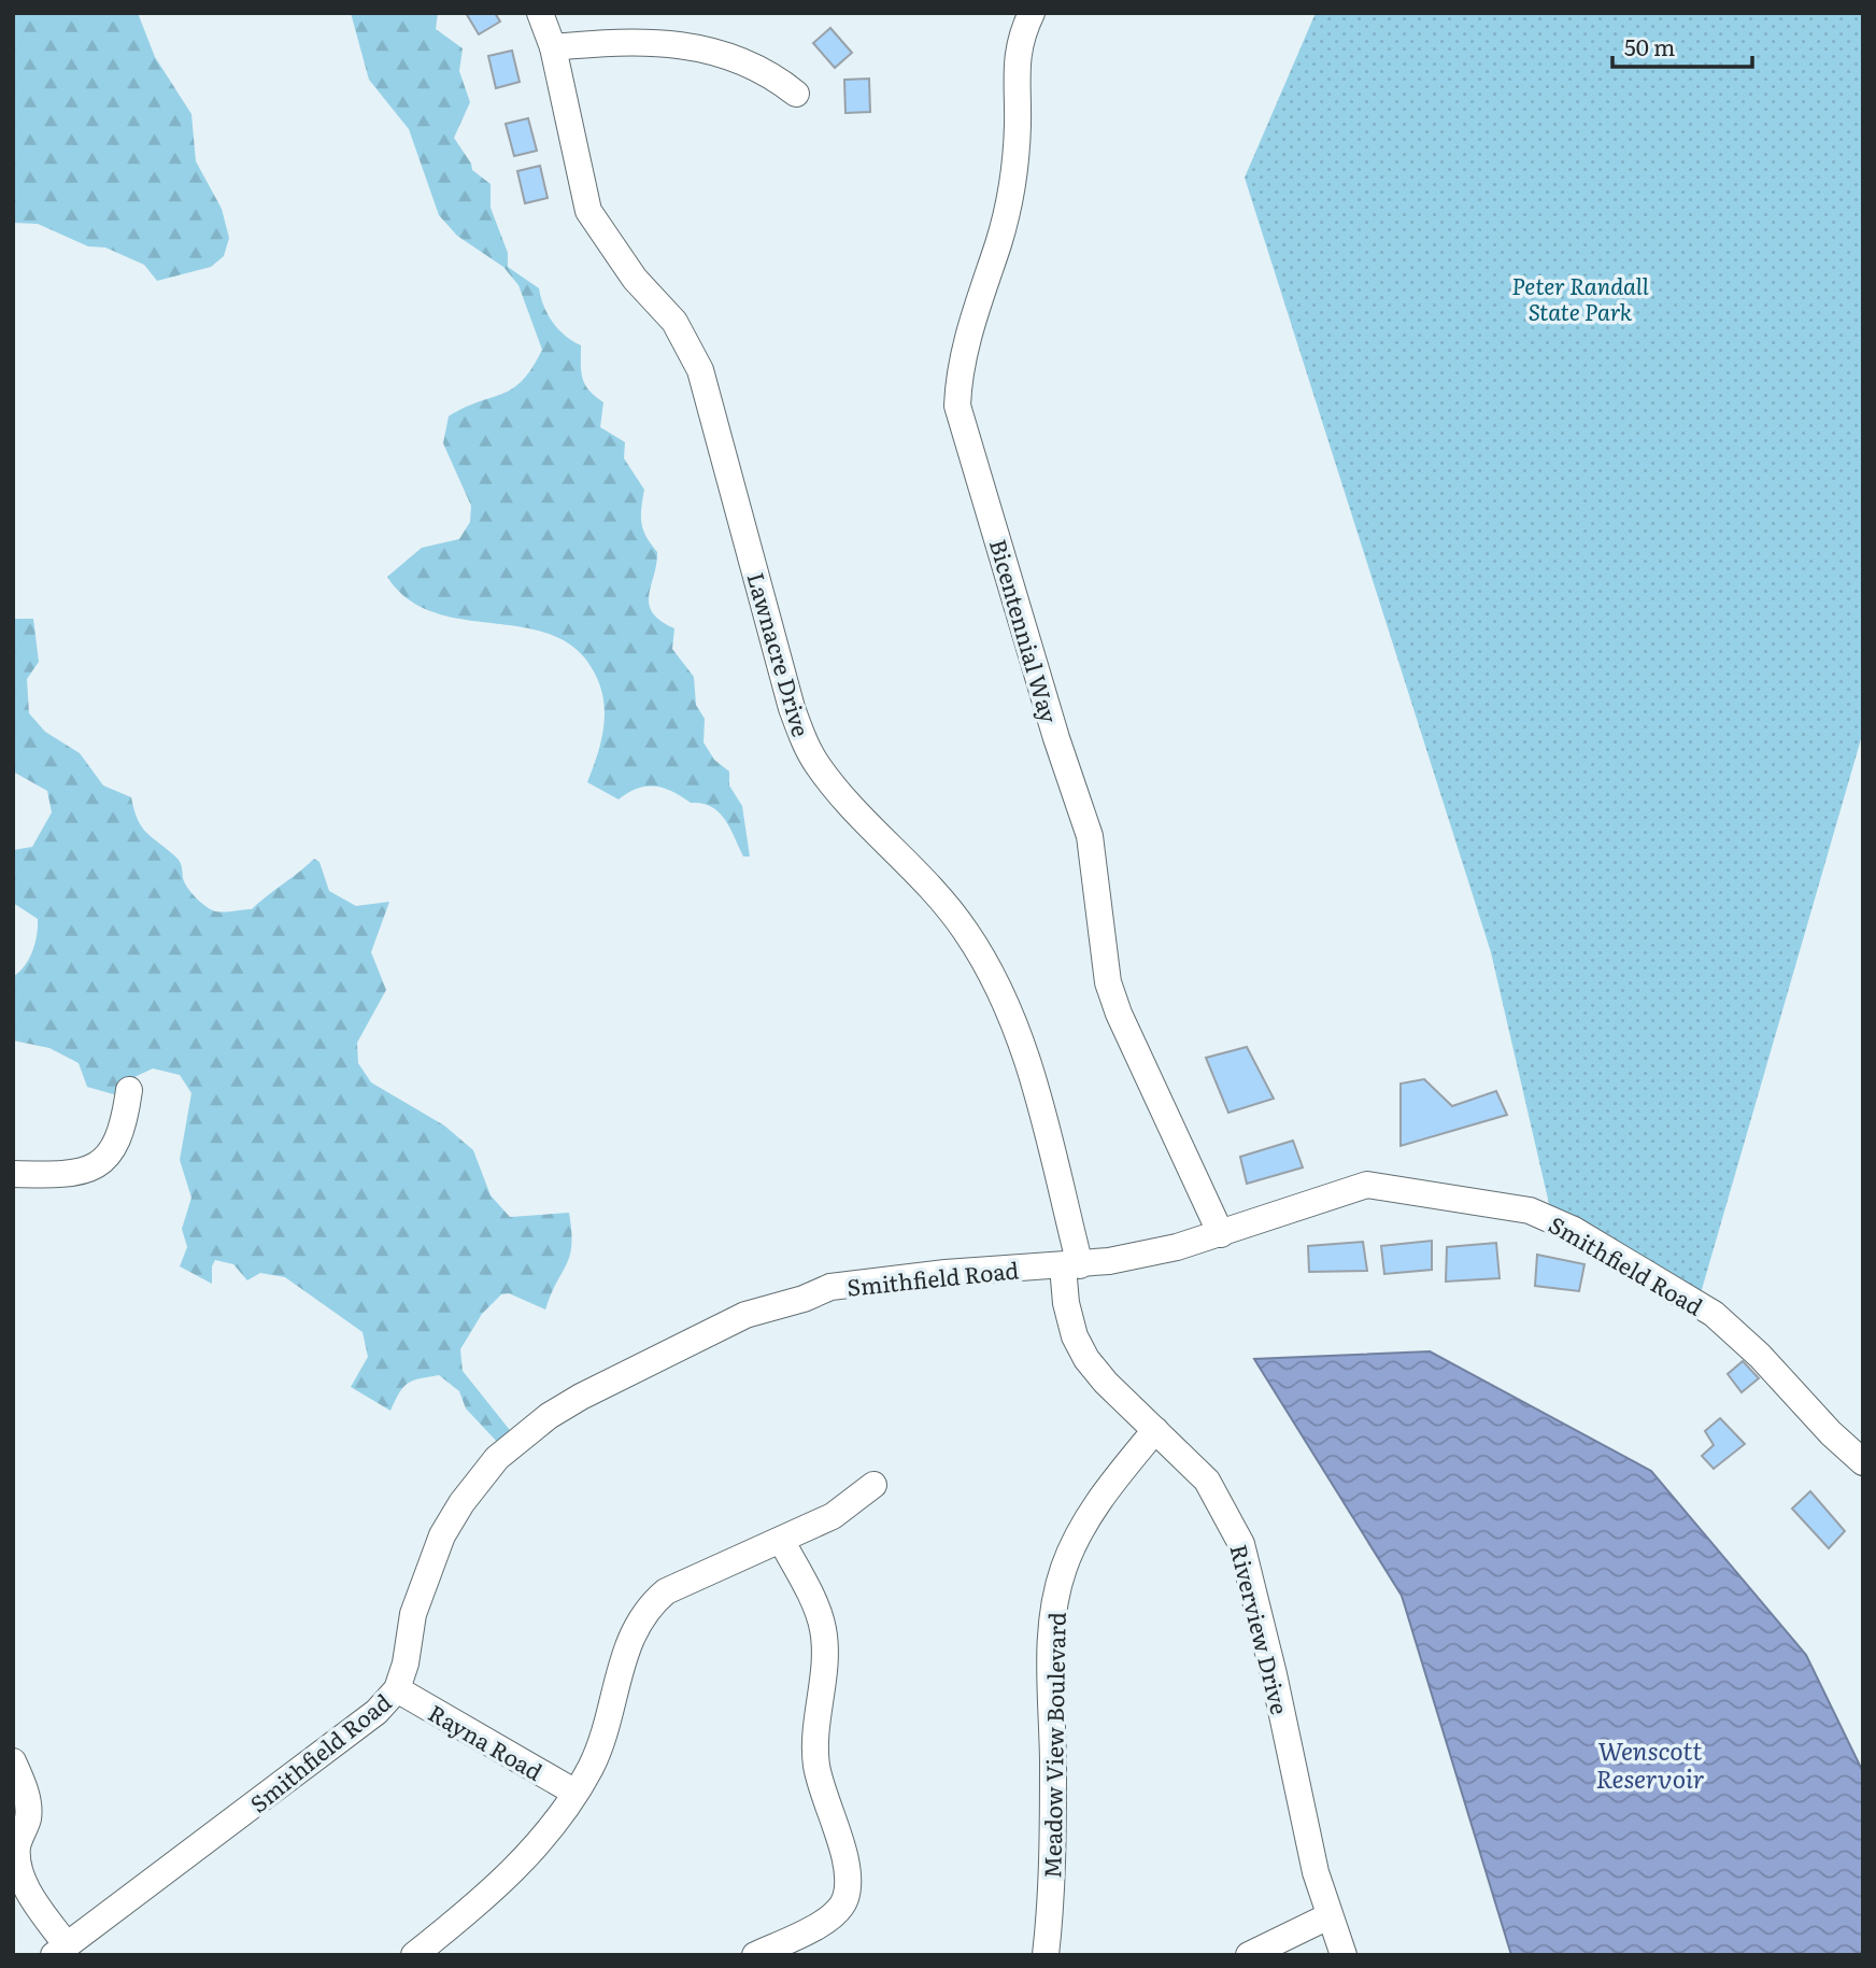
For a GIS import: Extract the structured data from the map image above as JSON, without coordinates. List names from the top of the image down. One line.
{"streets":{"street":["Bicentennial Way","Lawnacre Drive","Smithfield Road","Riverview Drive","Rayna Road","Meadow View Boulevard"]},"crossings":[["Bicentennial Way","Smithfield Road"],["Lawnacre Drive","Smithfield Road"],["Lawnacre Drive","Riverview Drive"],["Smithfield Road","Riverview Drive"],["Smithfield Road","Rayna Road"],["Riverview Drive","Meadow View Boulevard"]],"water":["Wenscott Reservoir"],"parks":["Peter Randall State Park"],"scale_bar":"50 m"}
